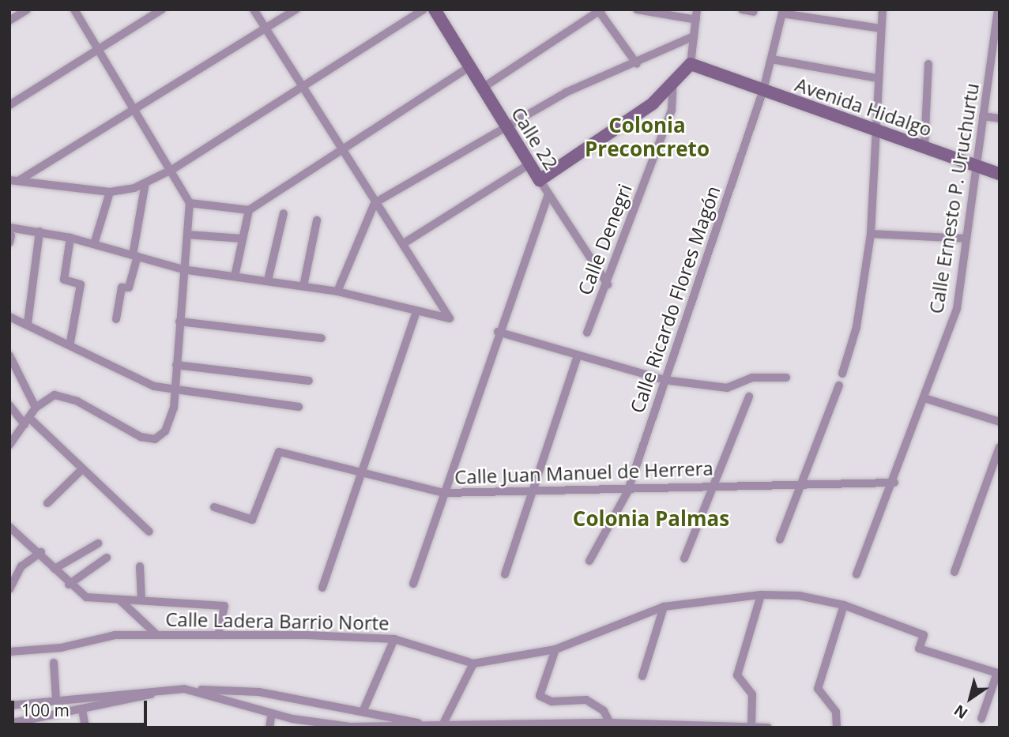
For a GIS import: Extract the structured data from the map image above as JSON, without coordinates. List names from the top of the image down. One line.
{"streets":{"street":["Avenida Hidalgo","Calle 22","Calle Ernesto P. Uruchurtu","Calle Denegri","Calle Ricardo Flores Magón","Calle Juan Manuel de Herrera","Calle Ladera Barrio Norte"]},"crossings":[["Avenida Hidalgo","Calle Ernesto P. Uruchurtu"],["Avenida Hidalgo","Calle Ricardo Flores Magón"],["Calle 22","Calle Denegri"],["Calle Ernesto P. Uruchurtu","Calle Juan Manuel de Herrera"],["Calle Ricardo Flores Magón","Calle Juan Manuel de Herrera"]],"districts":["Colonia Preconcreto","Colonia Palmas"],"scale_bar":"100 m","north":"bottom left"}
